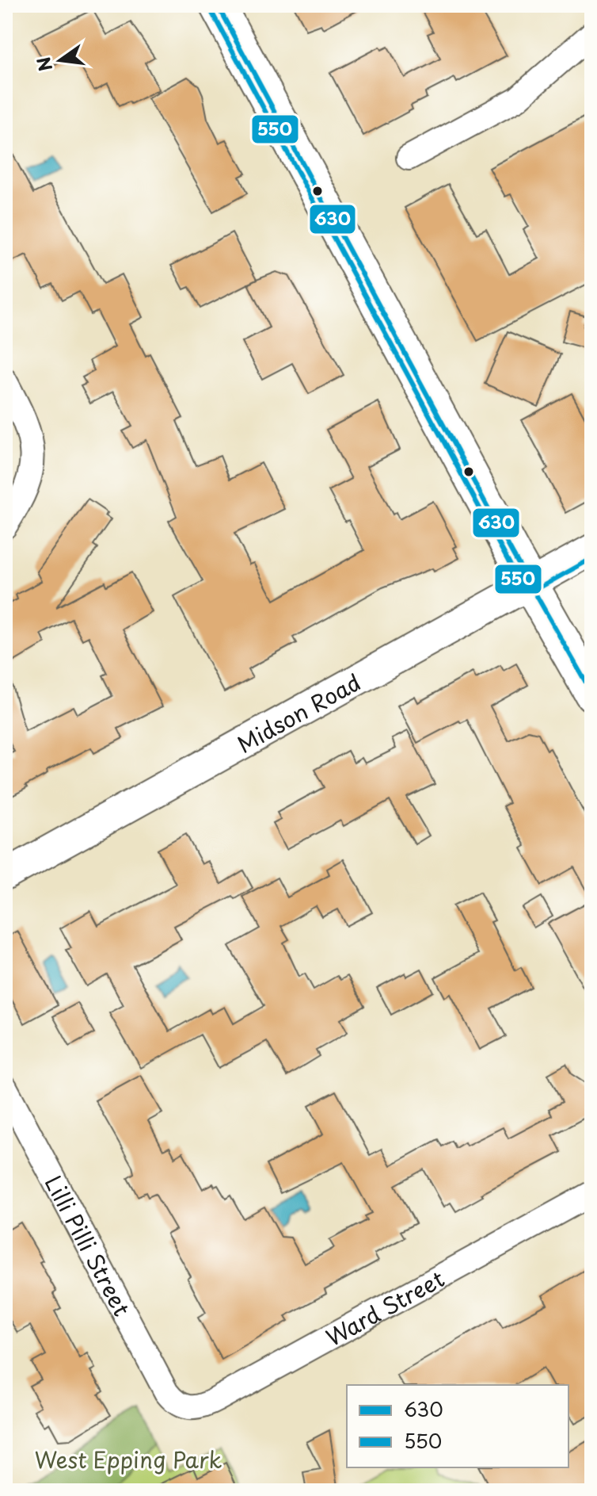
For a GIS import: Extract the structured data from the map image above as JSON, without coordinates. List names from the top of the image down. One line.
{"streets":{"street":["Midson Road","Lilli Pilli Street","Ward Street"]},"crossings":[["Lilli Pilli Street","Ward Street"]],"parks":["West Epping Park"],"lines":["transit line 630","transit line 550"],"legend":["630","550"],"north":"left"}
